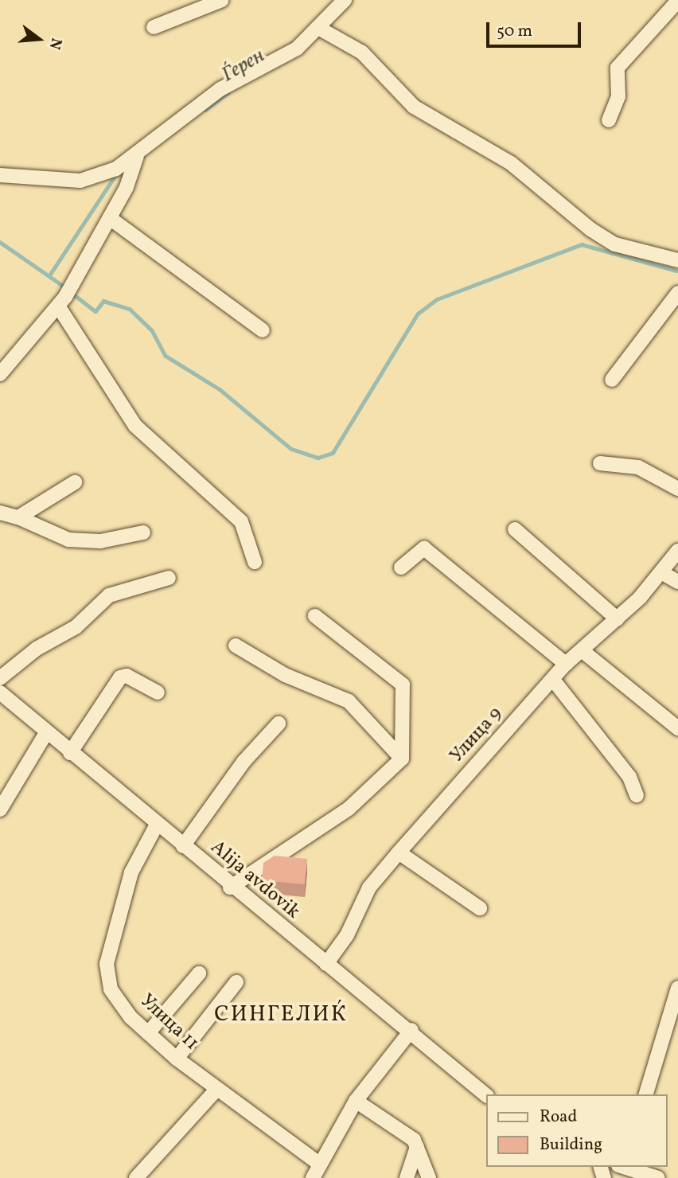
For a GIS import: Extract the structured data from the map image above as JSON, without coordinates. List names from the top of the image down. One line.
{"streets":{"street":["Улица 9","Alija avdovik","Улица 11"]},"crossings":[["Улица 9","Alija avdovik"],["Alija avdovik","Улица 11"]],"districts":["СИНГЕЛИЌ"],"water":["Ѓерен"],"legend":["Road","Building"],"scale_bar":"50 m","north":"right"}
